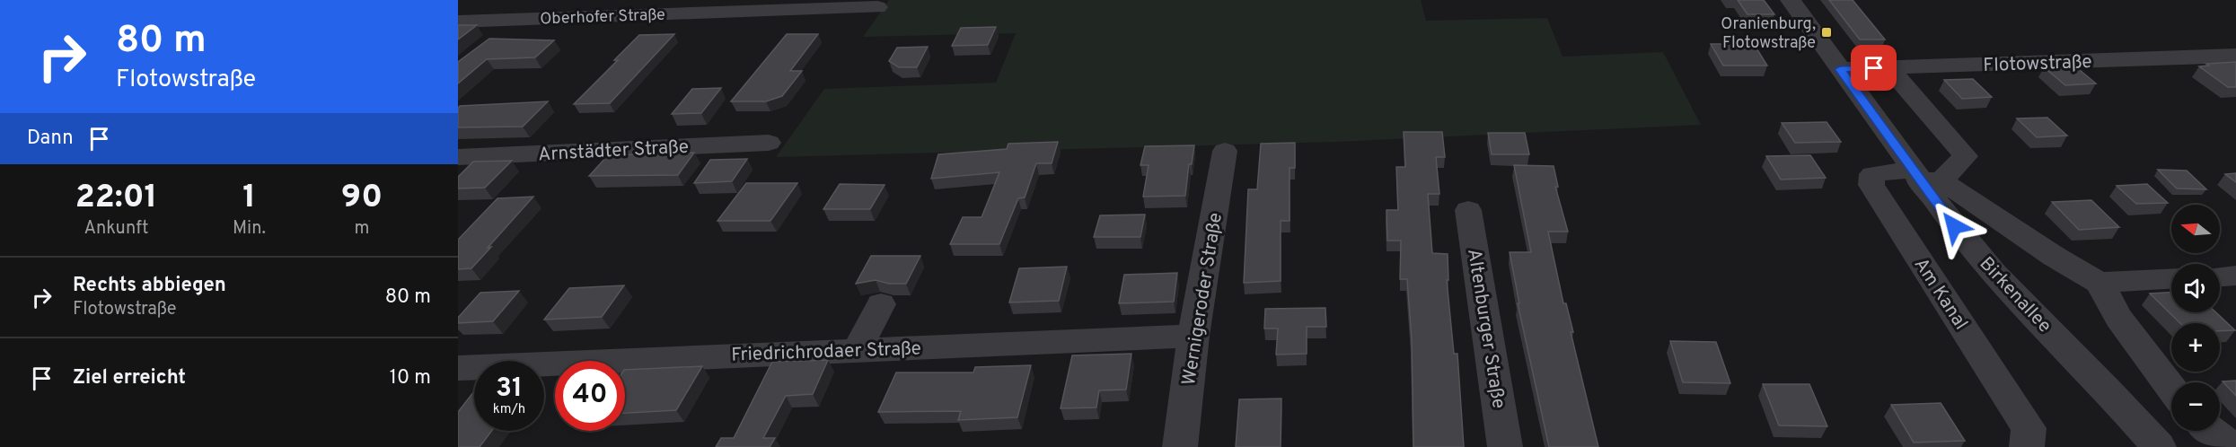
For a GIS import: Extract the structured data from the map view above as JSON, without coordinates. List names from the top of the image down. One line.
{"streets":{"street":["Oberhofer Straße","Flotowstraße","Arnstädter Straße","Am Kanal","Birkenallee","Wernigeroder Straße","Altenburger Straße","Friedrichrodaer Straße"]},"crossings":[["Flotowstraße","Birkenallee"],["Am Kanal","Birkenallee"],["Wernigeroder Straße","Friedrichrodaer Straße"]],"places":{"transit":["Oranienburg, Flotowstraße"]},"north":"left","page":{"turn":["80 m","Flotowstraße"],"then":"Dann","eta":["22:01","Ankunft","1","Min.","90","m"],"map_buttons":["+","−"],"list":[{"name":"Rechts abbiegen","note":"Flotowstraße","value":"80 m"},{"name":"Ziel erreicht","value":"10 m"}],"speed":"31 km/h","limit":"40"}}
